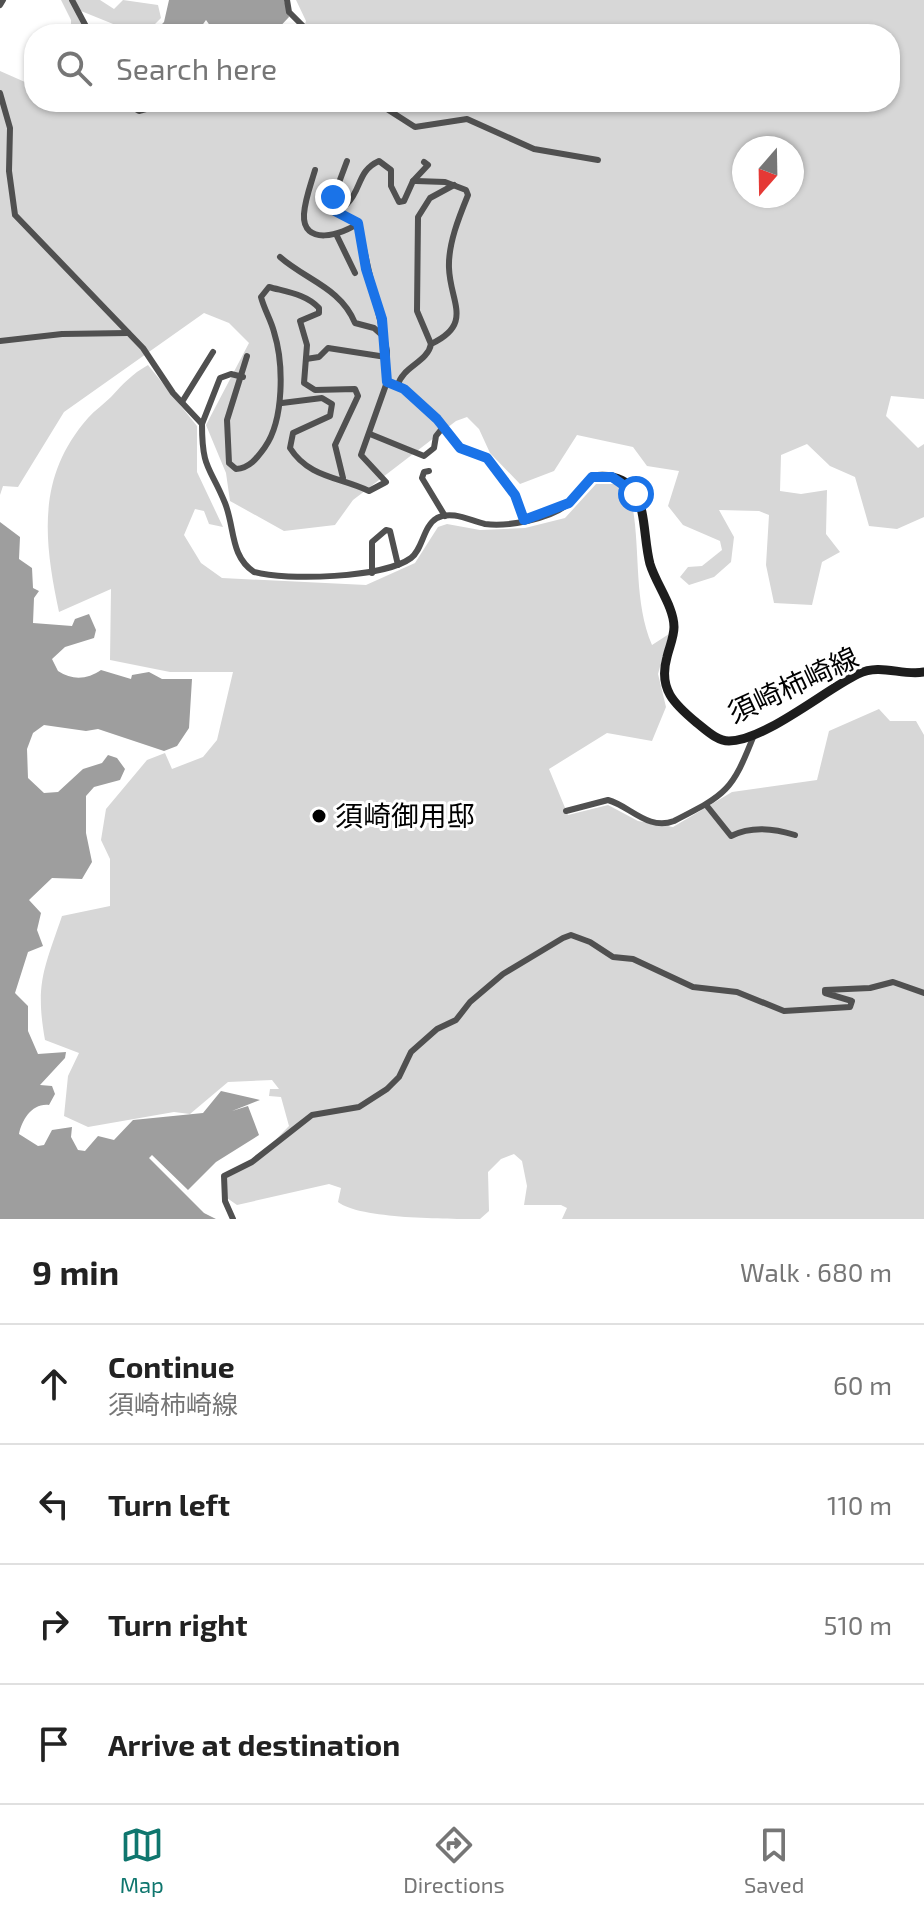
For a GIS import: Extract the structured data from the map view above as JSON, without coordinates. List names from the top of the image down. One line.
{"streets":{"main road":["須崎柿崎線"]},"places":["須崎御用邸"],"north":"bottom","page":{"search":"Search here","heading":["9 min","Walk · 680 m"],"list":[["Continue","須崎柿崎線","60 m"],["Turn left","110 m"],["Turn right","510 m"],"Arrive at destination"],"nav":["Map","Directions","Saved"]}}
